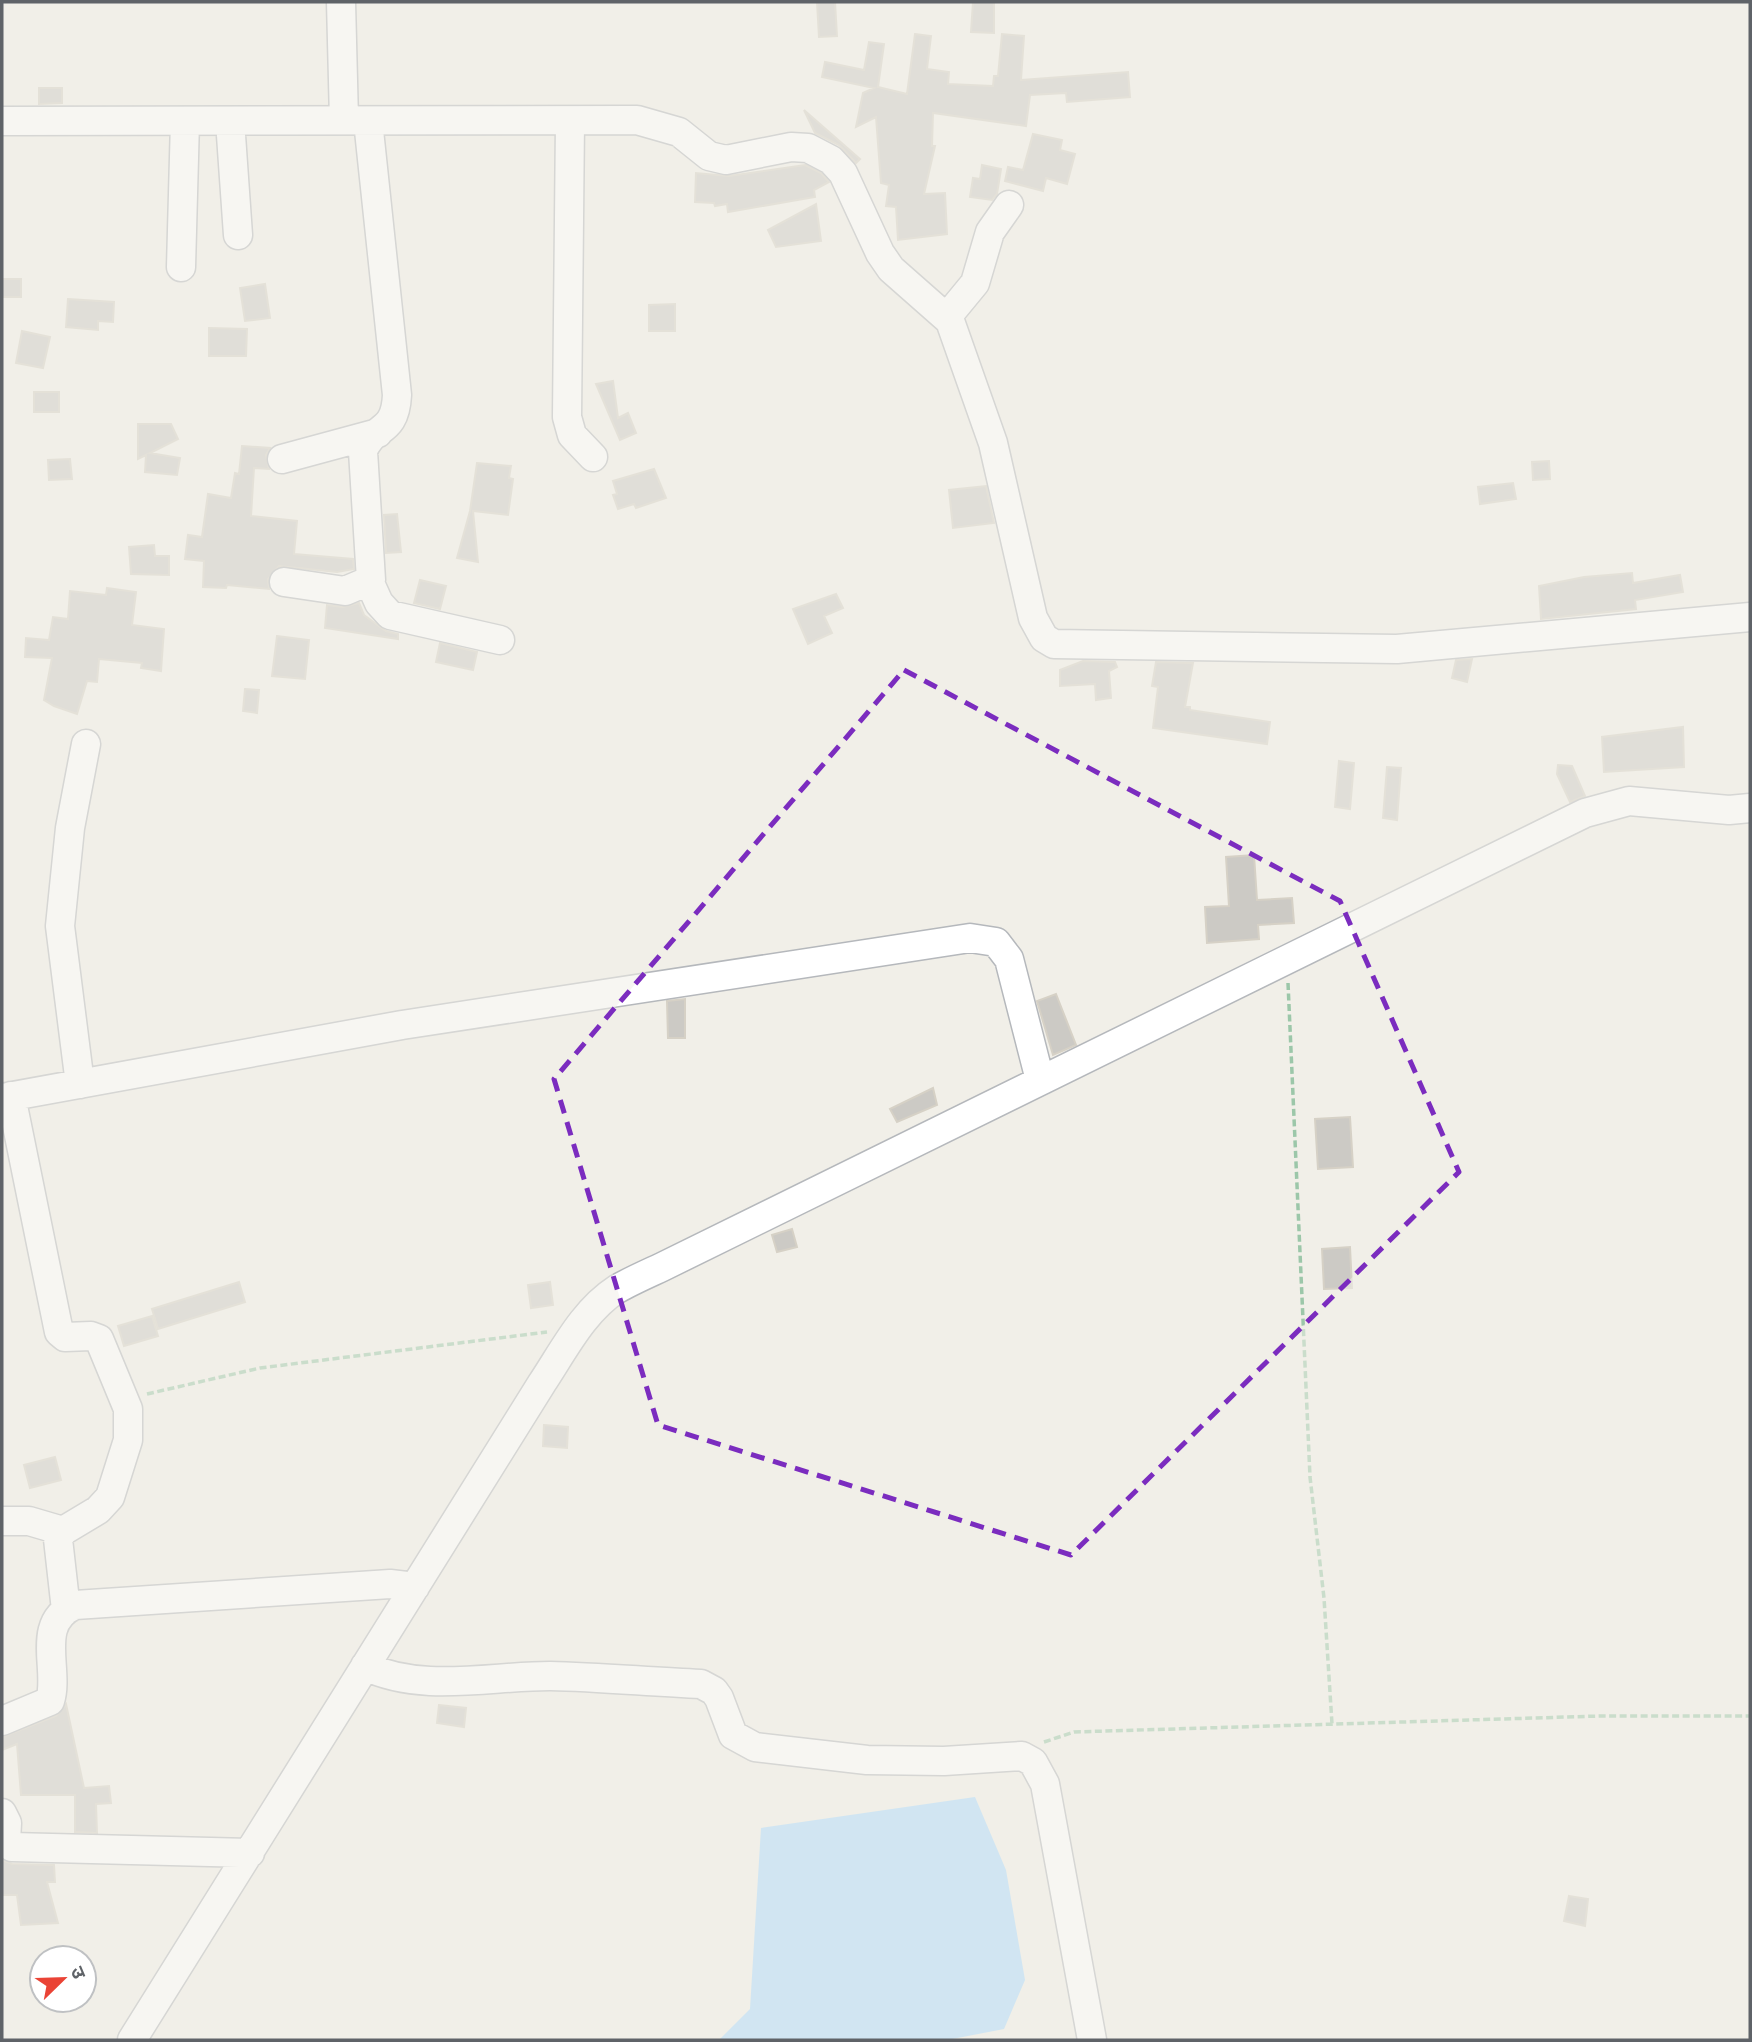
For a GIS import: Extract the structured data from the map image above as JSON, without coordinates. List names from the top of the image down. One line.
{"north":"top right"}
